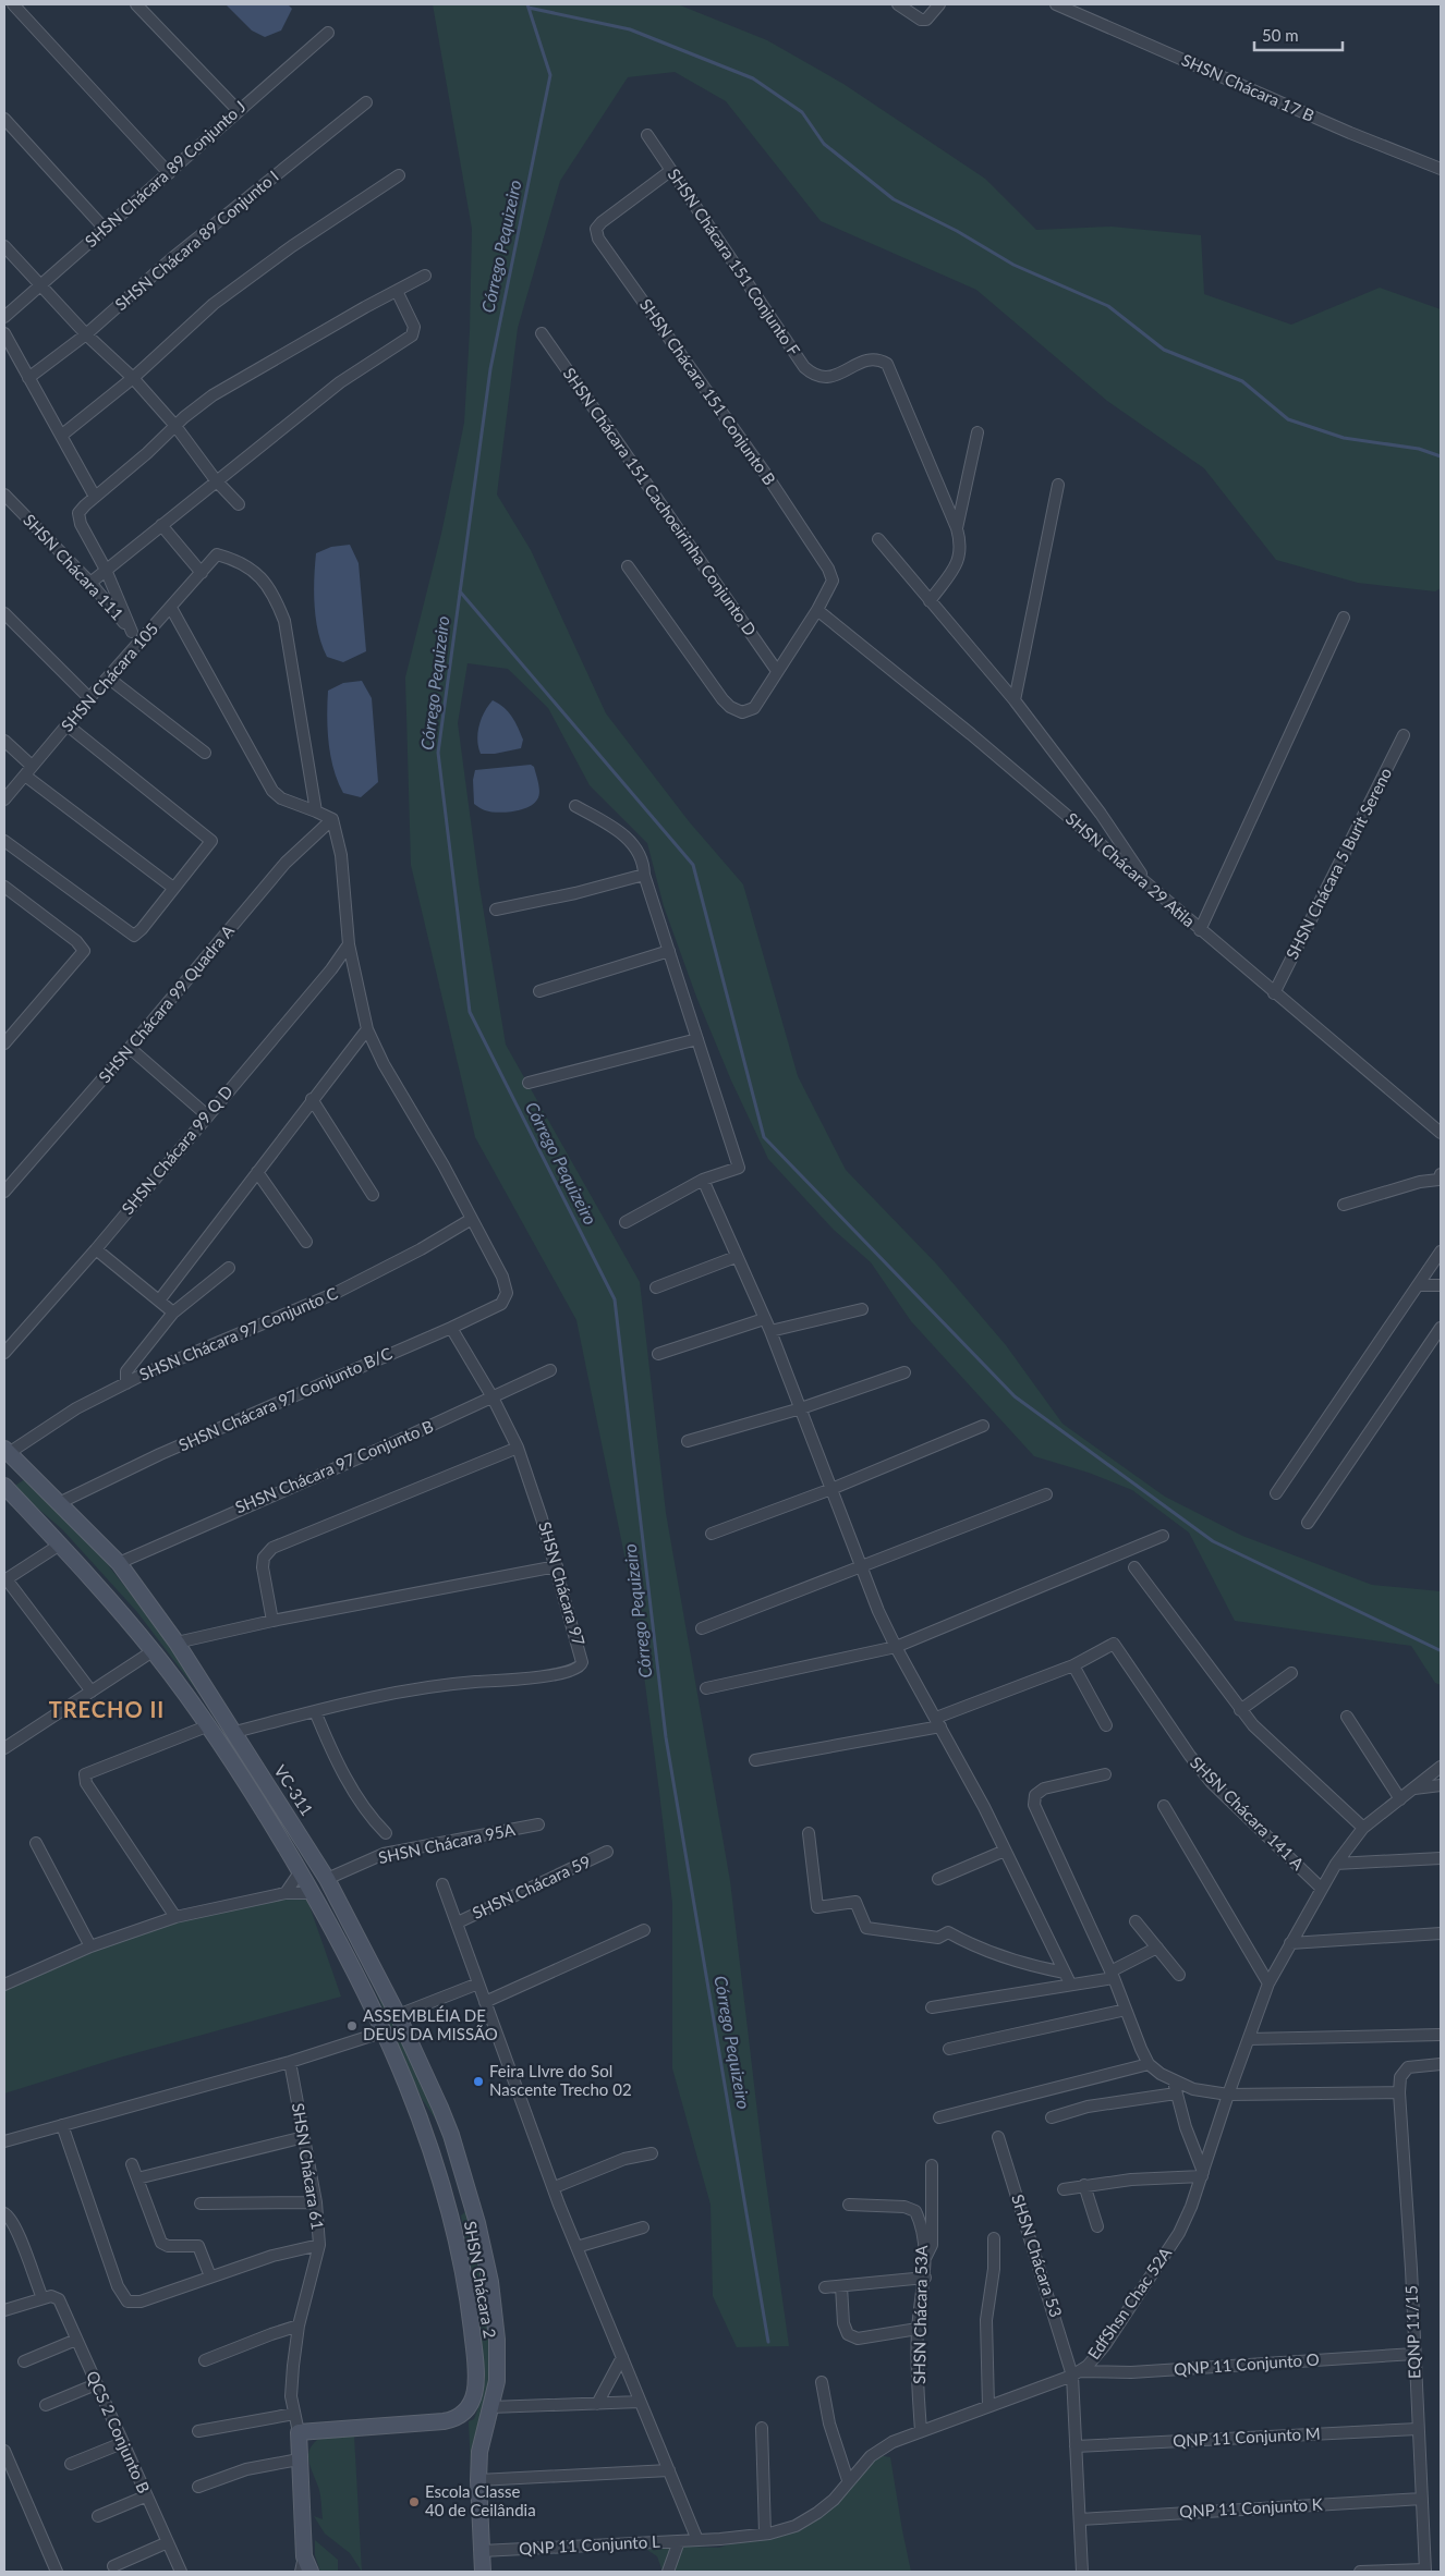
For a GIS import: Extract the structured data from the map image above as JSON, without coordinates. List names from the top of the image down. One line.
{"streets":{"main road":["VC-311","SHSN Chácara 2"],"street":["SHSN Chácara 17 B","SHSN Chácara 89 Conjunto J","SHSN Chácara 89 Conjunto I","SHSN Chácara 151 Conjunto F","SHSN Chácara 151 Conjunto B","SHSN Chácara 151 Cachoeirinha Conjunto D","SHSN Chácara 111","SHSN Chácara 105","SHSN Chácara 5 Burit Sereno","SHSN Chácara 29 Atila","SHSN Chácara 99 Quadra A","SHSN Chácara 99 Q D","SHSN Chácara 97 Conjunto C","SHSN Chácara 97 Conjunto B/C","SHSN Chácara 97 Conjunto B","SHSN Chácara 97","SHSN Chácara 141 A","SHSN Chácara 95A","SHSN Chácara 59","SHSN Chácara 61","SHSN Chácara 53","EdfShsn Chac 52A","SHSN Chácara 53A","EQNP 11/15","QNP 11 Conjunto O","QCS 2 Conjunto B","QNP 11 Conjunto M","QNP 11 Conjunto K","QNP 11 Conjunto L"]},"crossings":[["SHSN Chácara 151 Conjunto F","SHSN Chácara 151 Conjunto B"],["SHSN Chácara 151 Conjunto B","SHSN Chácara 29 Atila"],["SHSN Chácara 111","SHSN Chácara 105"],["SHSN Chácara 5 Burit Sereno","SHSN Chácara 29 Atila"],["SHSN Chácara 97 Conjunto C","SHSN Chácara 97 Conjunto B/C"],["SHSN Chácara 97 Conjunto C","VC-311"],["SHSN Chácara 97 Conjunto B/C","SHSN Chácara 97"],["SHSN Chácara 97 Conjunto B/C","VC-311"],["SHSN Chácara 97 Conjunto B","SHSN Chácara 97"],["SHSN Chácara 97 Conjunto B","VC-311"],["SHSN Chácara 97","VC-311"],["VC-311","SHSN Chácara 95A"],["VC-311","QNP 11 Conjunto L"],["SHSN Chácara 141 A","EdfShsn Chac 52A"],["SHSN Chácara 61","SHSN Chácara 2"],["SHSN Chácara 53","EdfShsn Chac 52A"],["SHSN Chácara 53","QNP 11 Conjunto O"],["SHSN Chácara 53","QNP 11 Conjunto M"],["SHSN Chácara 53","QNP 11 Conjunto K"],["EdfShsn Chac 52A","SHSN Chácara 53A"],["EdfShsn Chac 52A","QNP 11 Conjunto O"],["EdfShsn Chac 52A","QNP 11 Conjunto L"],["EQNP 11/15","QNP 11 Conjunto O"],["EQNP 11/15","QNP 11 Conjunto M"],["EQNP 11/15","QNP 11 Conjunto K"]],"districts":["TRECHO II"],"water":["Córrego Pequizeiro"],"places":["ASSEMBLÉIA DE DEUS DA MISSÃO","Feira LIvre do Sol Nascente Trecho 02","Escola Classe 40 de Ceilândia"],"scale_bar":"50 m"}
